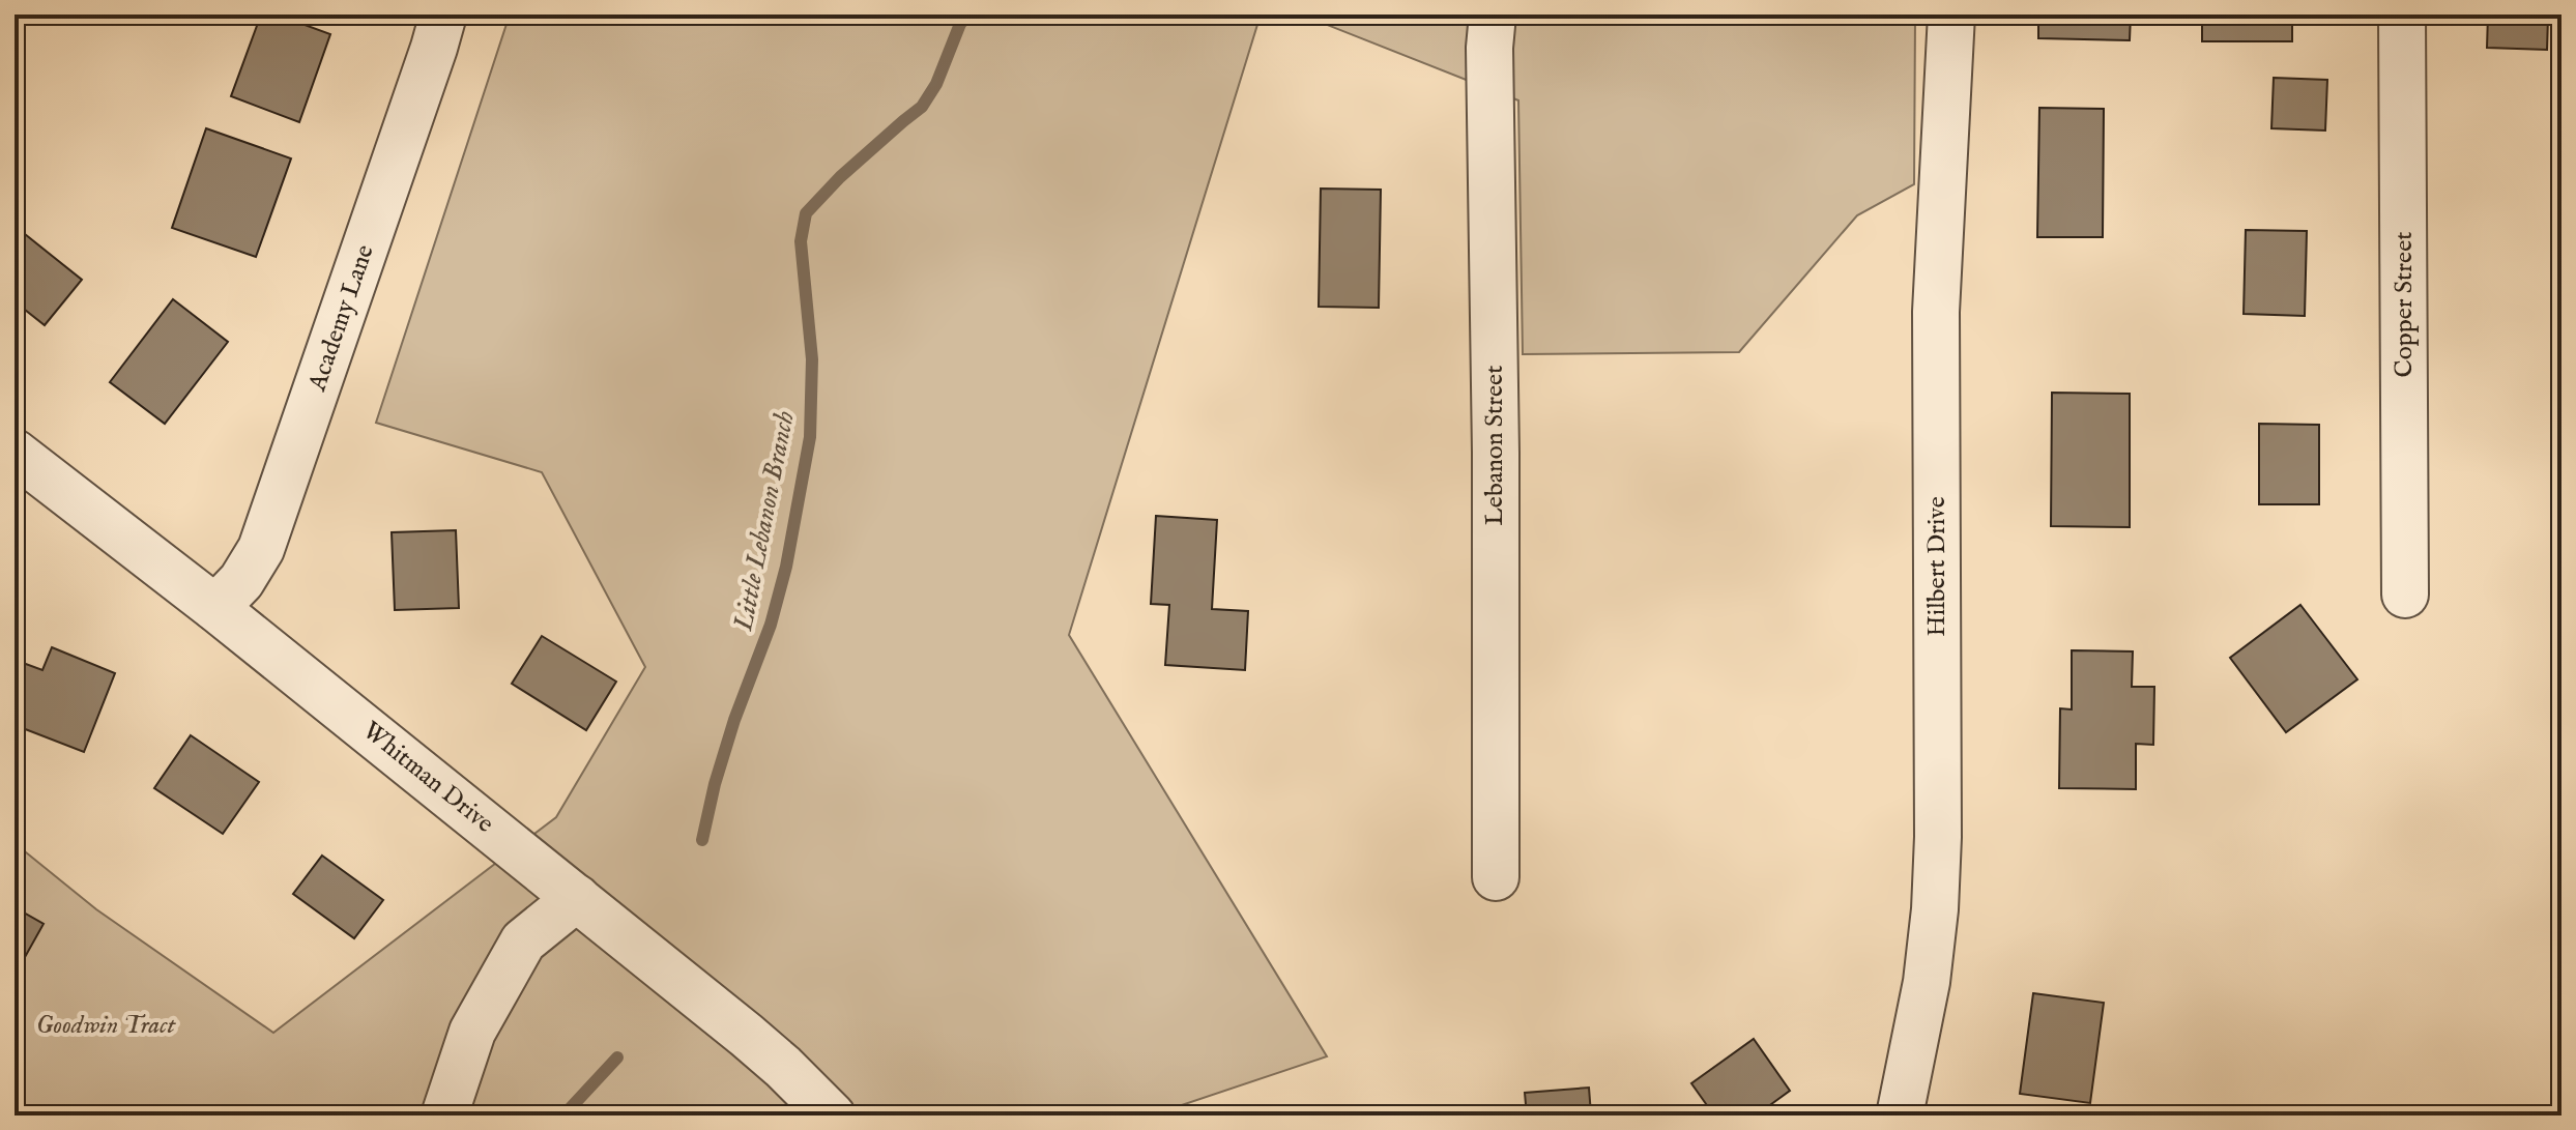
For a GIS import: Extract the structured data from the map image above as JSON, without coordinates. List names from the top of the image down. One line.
{"streets":{"street":["Copper Street","Academy Lane","Lebanon Street","Hilbert Drive","Whitman Drive"]},"crossings":[["Academy Lane","Whitman Drive"]],"water":["Little Lebanon Branch"],"parks":["Goodwin Tract"]}
